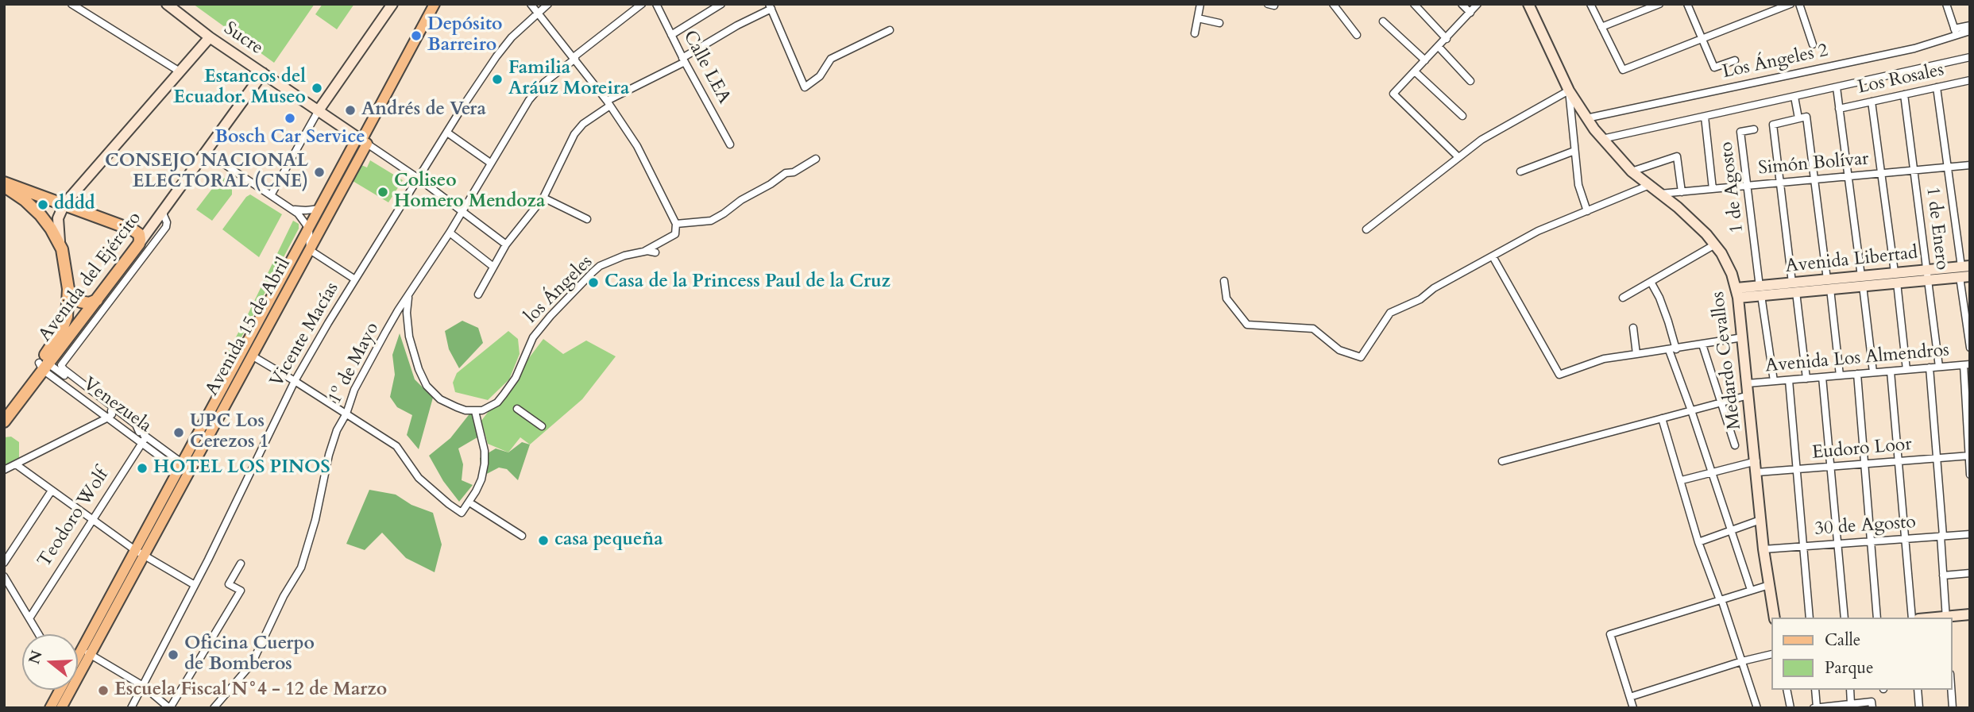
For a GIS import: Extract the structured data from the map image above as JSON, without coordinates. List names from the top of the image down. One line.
{"streets":{"highway":["Avenida del Ejército"],"main road":["Avenida 15 de Abril"],"street":["Sucre","Los Ángeles 2","Calle LEA","Los Rosales","Simón Bolívar","1 de Agosto","1 de Enero","Avenida Libertad","los Ángeles","Vicente Macías","Avenida Los Almendros","Medardo Cevallos","1º de Mayo","Venezuela","Eudoro Loor","Teodoro Wolf","30 de Agosto"]},"crossings":[["Sucre","Avenida del Ejército"],["Sucre","Avenida 15 de Abril"],["Los Ángeles 2","Medardo Cevallos"],["Los Rosales","1 de Enero"],["Simón Bolívar","1 de Agosto"],["Simón Bolívar","1 de Enero"],["Simón Bolívar","Medardo Cevallos"],["1 de Agosto","Avenida Libertad"],["1 de Agosto","Avenida Los Almendros"],["1 de Enero","Avenida Libertad"],["1 de Enero","Avenida Los Almendros"],["Avenida Libertad","Medardo Cevallos"],["Avenida del Ejército","Venezuela"],["Avenida 15 de Abril","Venezuela"],["Avenida Los Almendros","Medardo Cevallos"],["Medardo Cevallos","Eudoro Loor"],["Medardo Cevallos","30 de Agosto"],["Venezuela","Teodoro Wolf"]],"places":["Depósito Barreiro","Familia Aráuz Moreira","Estancos del Ecuador. Museo","Andrés de Vera","Bosch Car Service","CONSEJO NACIONAL ELECTORAL (CNE)","Coliseo Homero Mendoza","dddd","Casa de la Princess Paul de la Cruz","UPC Los Cerezos 1","HOTEL LOS PINOS","casa pequeña","Oficina Cuerpo de Bomberos","Escuela Fiscal N°4 - 12 de Marzo"],"legend":["Calle","Parque"],"north":"left"}
